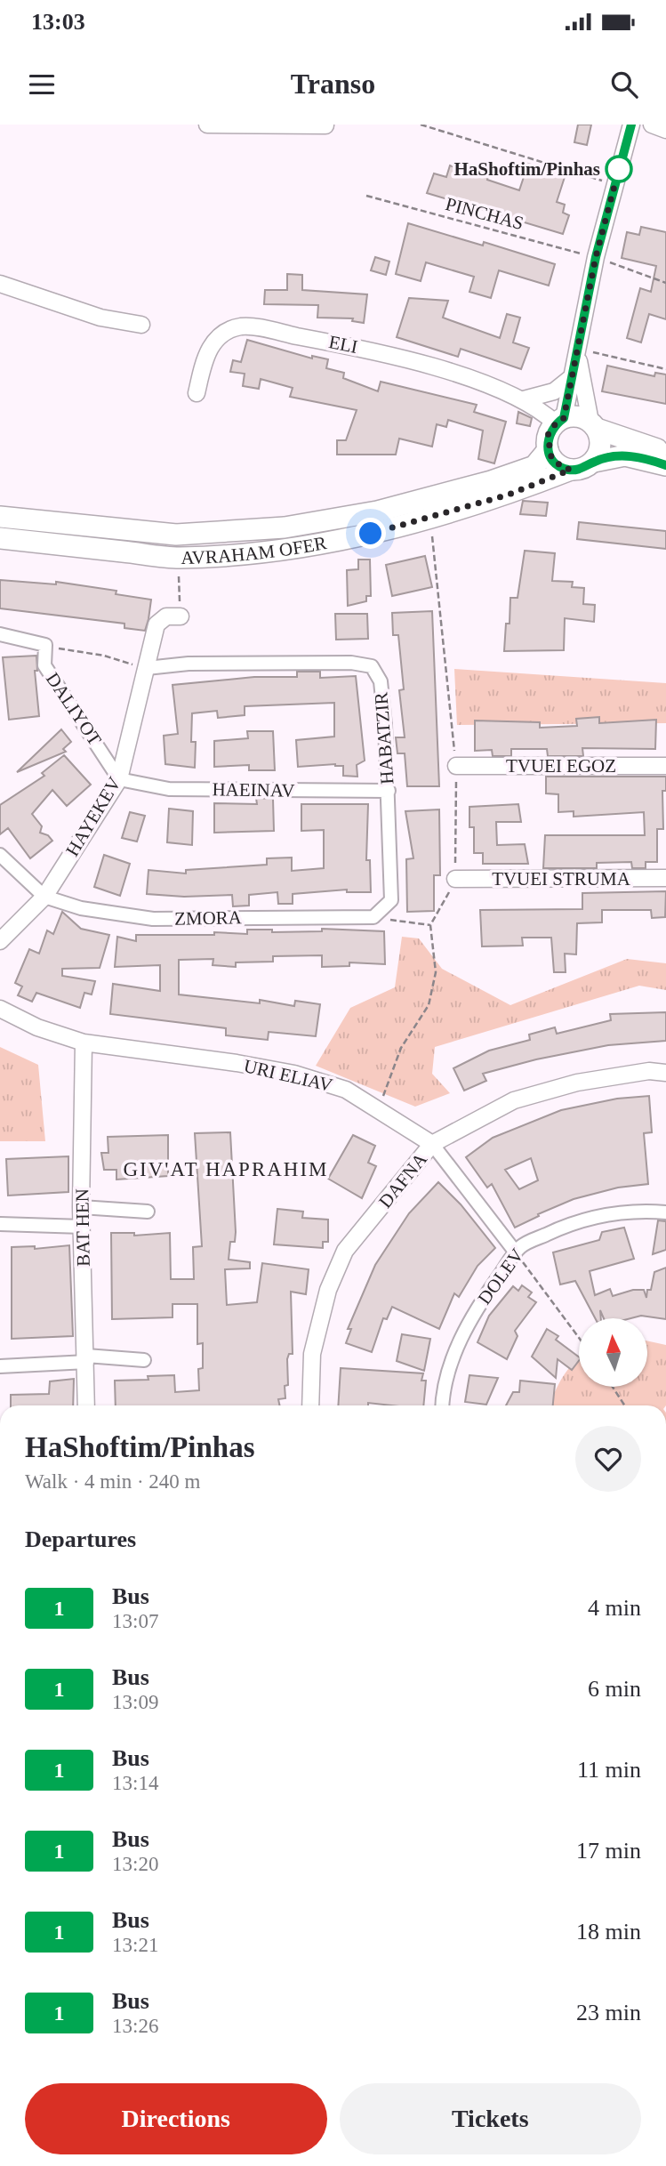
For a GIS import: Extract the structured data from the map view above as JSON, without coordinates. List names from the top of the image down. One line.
{"streets":{"street":["ELI","AVRAHAM OFER","DALIYOT","HABATZIR","TVUEI EGOZ","HAEINAV","HAYEKEV","TVUEI STRUMA","ZMORA","URI ELIAV","DAFNA","BAT HEN","DOLEV"],"path":["PINCHAS"]},"crossings":[["ELI","AVRAHAM OFER"],["DALIYOT","HAEINAV"],["DALIYOT","HAYEKEV"],["HABATZIR","HAEINAV"],["HABATZIR","HAYEKEV"],["HABATZIR","ZMORA"],["HAEINAV","HAYEKEV"],["HAYEKEV","ZMORA"],["URI ELIAV","DAFNA"],["URI ELIAV","BAT HEN"],["URI ELIAV","DOLEV"]],"districts":["GIV'AT HAPRAHIM"],"places":["HaShoftim/Pinhas"],"lines":["bus line 1"],"north":"top","page":{"status":"13:03","header":"Transo","heading":[["HaShoftim/Pinhas","Walk · 4 min · 240 m"],"Departures"],"list":[{"mark":"1","name":"Bus","note":"13:07","value":"4 min"},{"mark":"1","name":"Bus","note":"13:09","value":"6 min"},{"mark":"1","name":"Bus","note":"13:14","value":"11 min"},{"mark":"1","name":"Bus","note":"13:20","value":"17 min"},{"mark":"1","name":"Bus","note":"13:21","value":"18 min"},{"mark":"1","name":"Bus","note":"13:26","value":"23 min"}],"buttons":["Directions","Tickets"]}}
